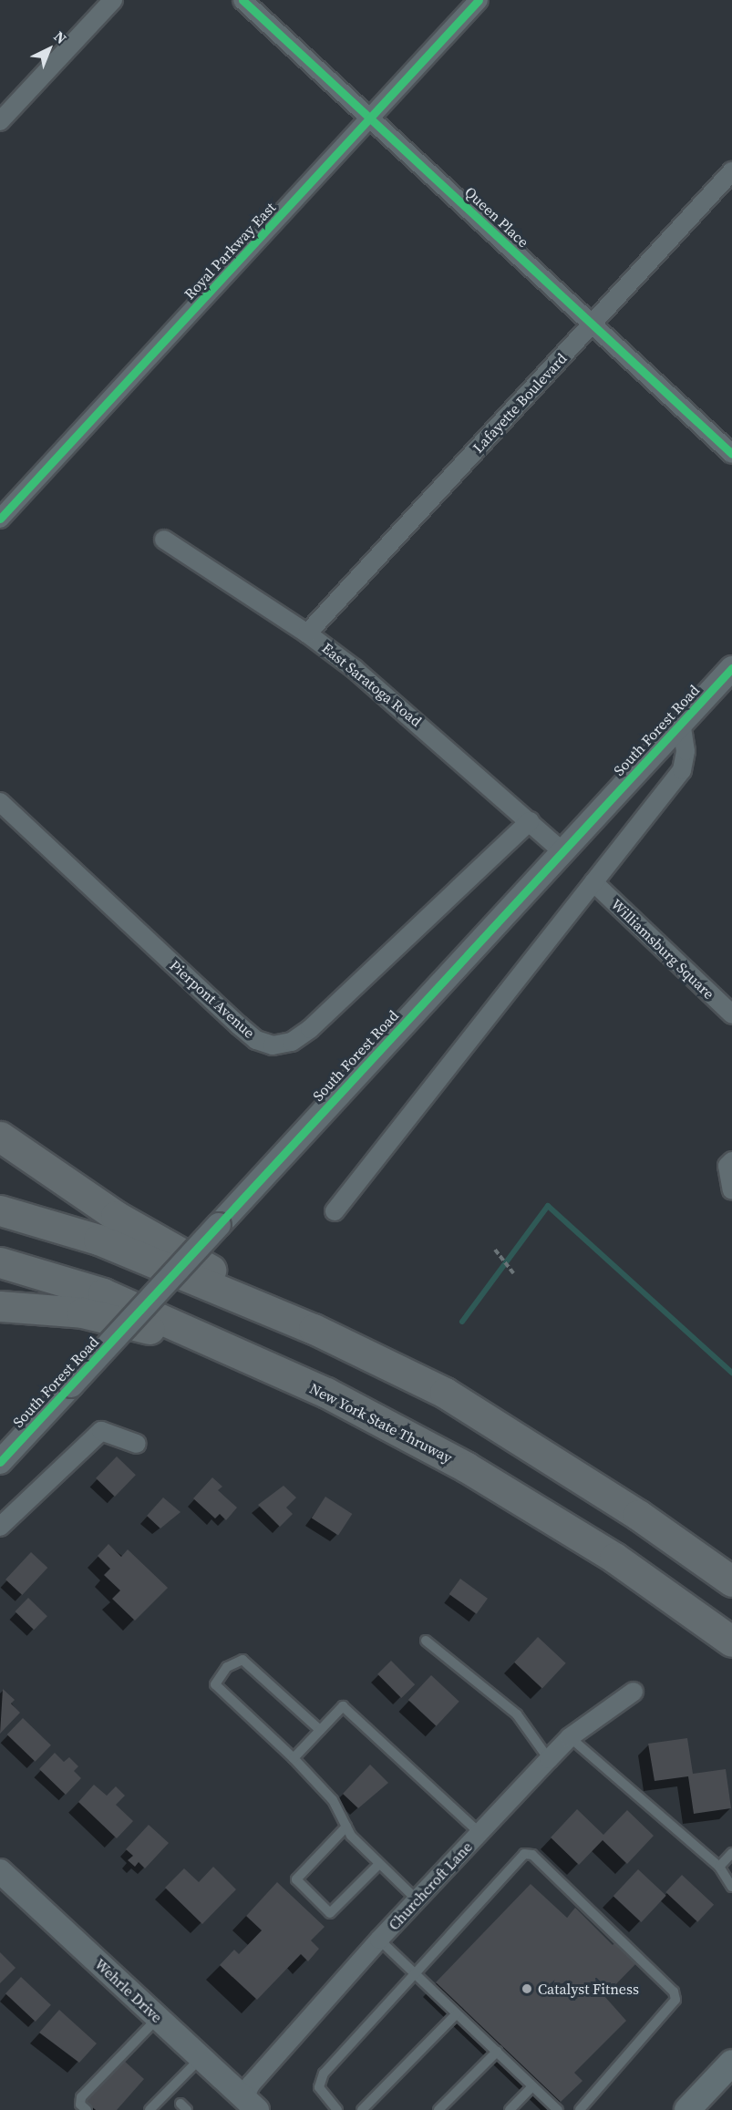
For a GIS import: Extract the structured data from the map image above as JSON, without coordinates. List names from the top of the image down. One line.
{"streets":{"highway":["New York State Thruway"],"street":["Queen Place","Royal Parkway East","Lafayette Boulevard","East Saratoga Road","South Forest Road","Williamsburg Square","Pierpont Avenue","Churchcroft Lane","Wehrle Drive"]},"crossings":[["Queen Place","Royal Parkway East"],["Queen Place","Lafayette Boulevard"],["Lafayette Boulevard","East Saratoga Road"],["East Saratoga Road","South Forest Road"],["East Saratoga Road","Pierpont Avenue"],["South Forest Road","Williamsburg Square"],["Churchcroft Lane","Wehrle Drive"]],"places":["Catalyst Fitness"],"north":"top right"}
